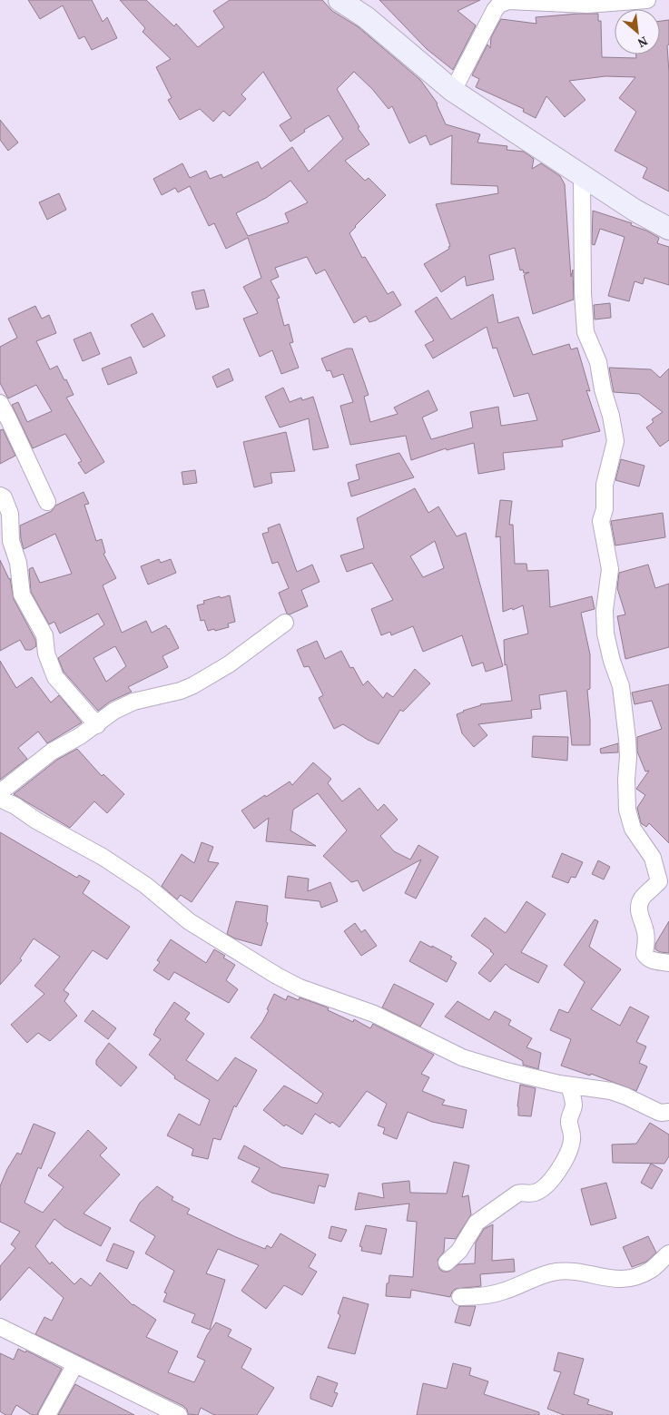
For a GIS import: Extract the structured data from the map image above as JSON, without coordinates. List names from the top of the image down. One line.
{"north":"bottom right"}
